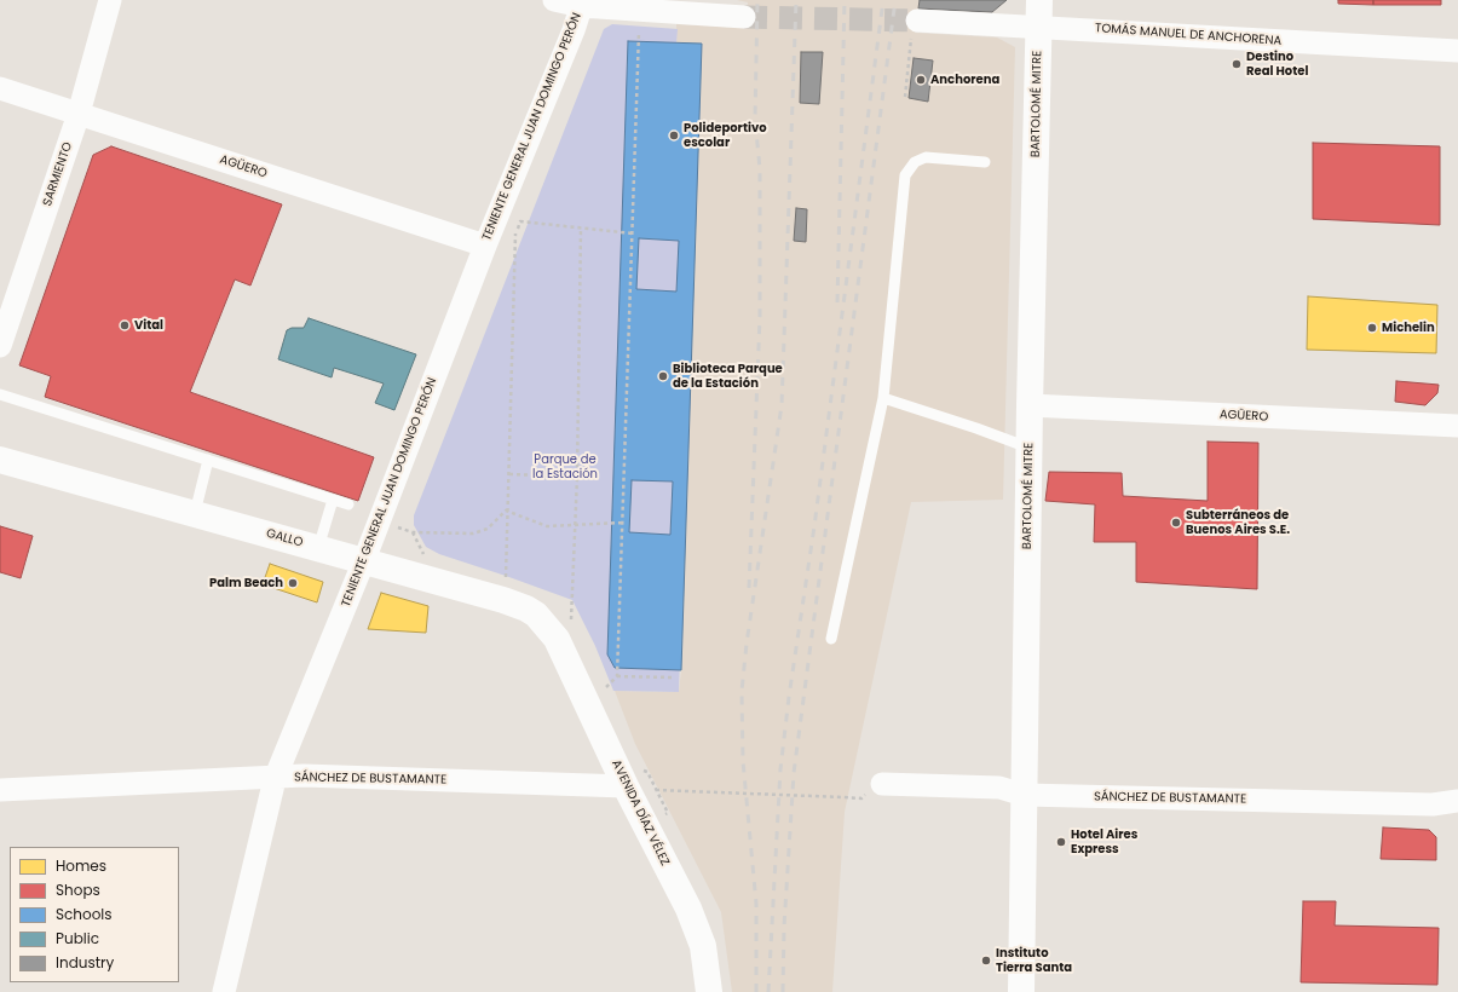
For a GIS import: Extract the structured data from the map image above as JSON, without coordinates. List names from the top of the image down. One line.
{"streets":{"street":["TOMÁS MANUEL DE ANCHORENA","BARTOLOMÉ MITRE","TENIENTE GENERAL JUAN DOMINGO PERÓN","AGÜERO","SARMIENTO","GALLO","SÁNCHEZ DE BUSTAMANTE","AVENIDA DÍAZ VÉLEZ"]},"crossings":[["TOMÁS MANUEL DE ANCHORENA","BARTOLOMÉ MITRE"],["BARTOLOMÉ MITRE","AGÜERO"],["BARTOLOMÉ MITRE","SÁNCHEZ DE BUSTAMANTE"],["TENIENTE GENERAL JUAN DOMINGO PERÓN","AGÜERO"],["TENIENTE GENERAL JUAN DOMINGO PERÓN","GALLO"],["TENIENTE GENERAL JUAN DOMINGO PERÓN","SÁNCHEZ DE BUSTAMANTE"],["AGÜERO","SARMIENTO"],["GALLO","AVENIDA DÍAZ VÉLEZ"],["SÁNCHEZ DE BUSTAMANTE","AVENIDA DÍAZ VÉLEZ"]],"parks":["Parque de la Estación"],"places":["Destino Real Hotel","Anchorena","Polideportivo escolar","Vital","Michelin","Biblioteca Parque de la Estación","Subterráneos de Buenos Aires S.E.","Palm Beach","Hotel Aires Express","Instituto Tierra Santa"],"legend":["Homes","Shops","Schools","Public","Industry"]}
